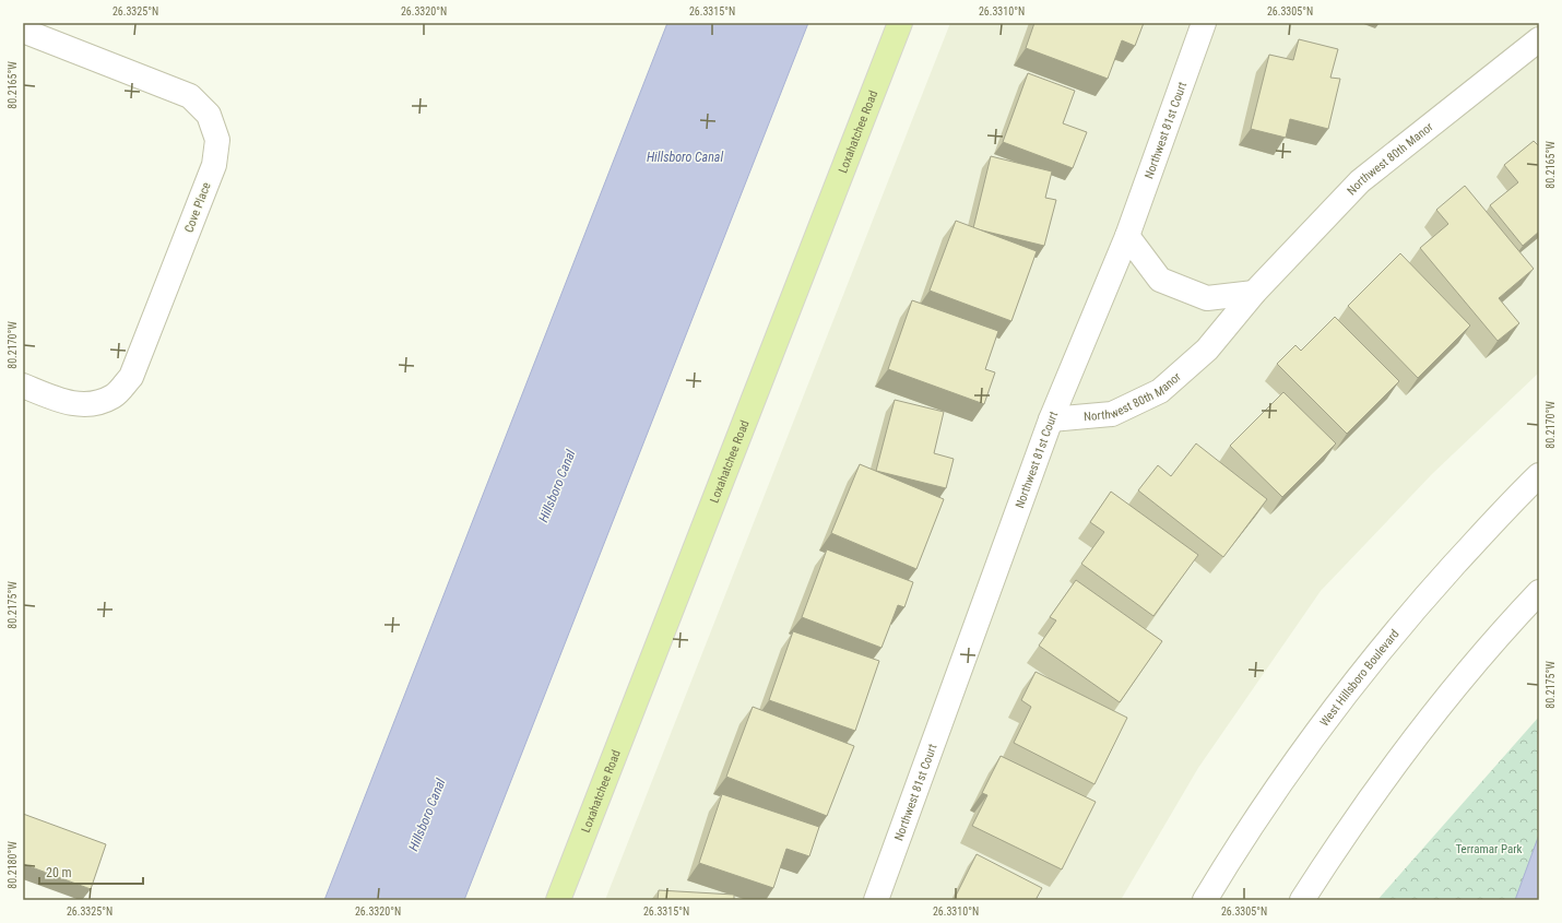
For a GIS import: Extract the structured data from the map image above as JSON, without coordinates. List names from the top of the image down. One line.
{"streets":{"main road":["Loxahatchee Road"],"street":["Northwest 81st Court","Northwest 80th Manor","Cove Place","West Hillsboro Boulevard"]},"crossings":[["Northwest 81st Court","Northwest 80th Manor"]],"water":["Hillsboro Canal"],"parks":["Terramar Park"],"scale_bar":"20 m","coordinates":["26.3325°N","26.3320°N","26.3315°N","26.3310°N","26.3305°N","80.2165°W","80.2170°W","80.2175°W","80.2180°W"]}
